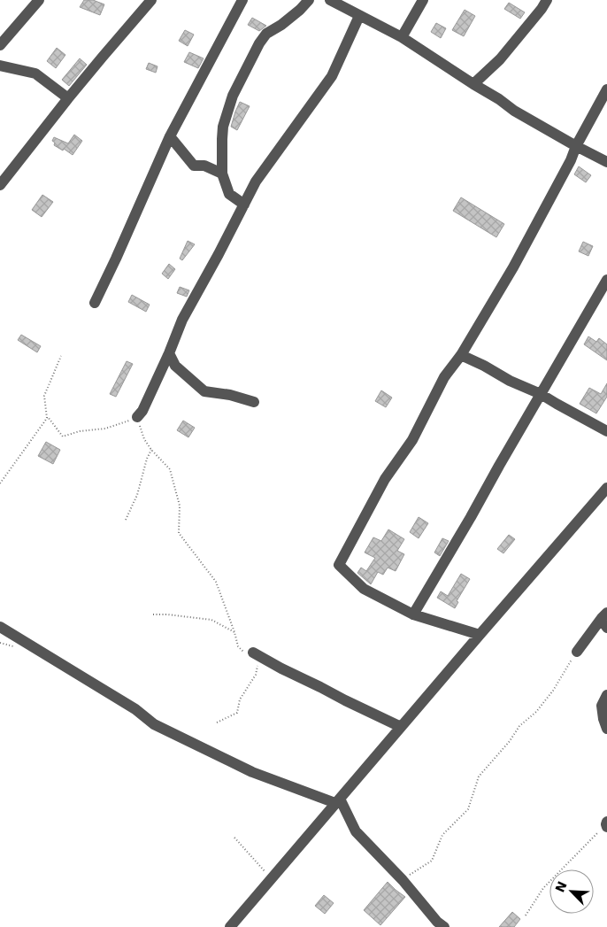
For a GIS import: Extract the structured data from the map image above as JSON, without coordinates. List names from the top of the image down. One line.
{"north":"top left"}
